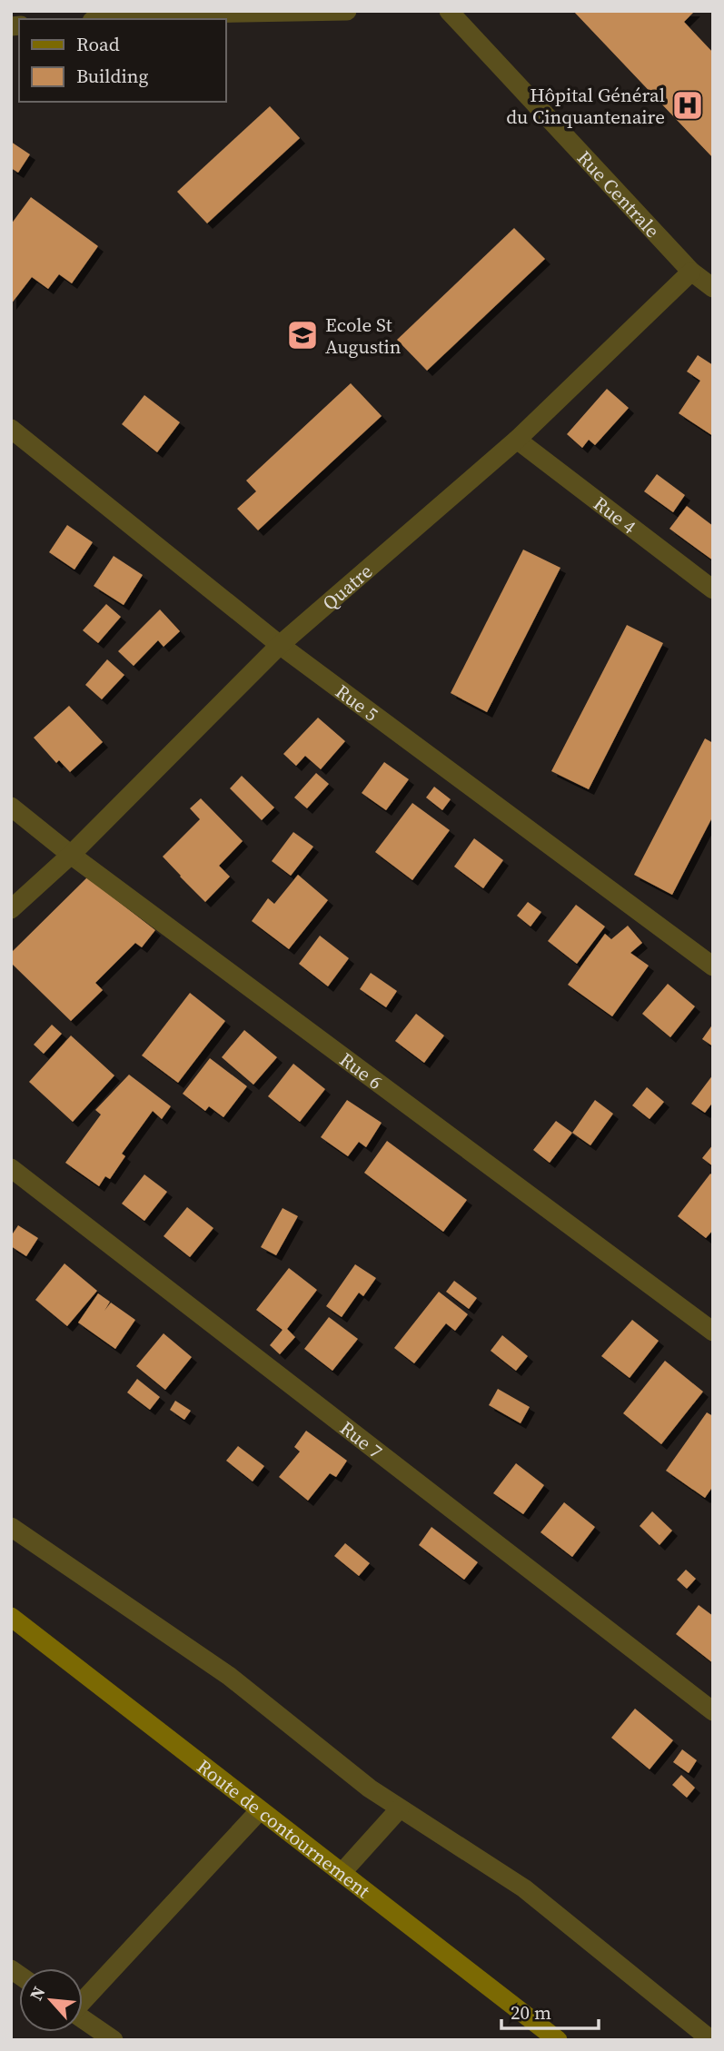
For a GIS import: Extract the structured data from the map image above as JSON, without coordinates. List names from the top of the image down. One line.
{"streets":{"street":["Rue Centrale","Rue 4","Quatre","Rue 5","Rue 6","Rue 7","Route de contournement"]},"crossings":[["Rue Centrale","Quatre"],["Rue 4","Quatre"],["Quatre","Rue 5"],["Quatre","Rue 6"]],"places":{"hospital":["Hôpital Général du Cinquantenaire"],"school or university":["Ecole St Augustin"]},"legend":["Road","Building"],"scale_bar":"20 m","north":"top left"}
